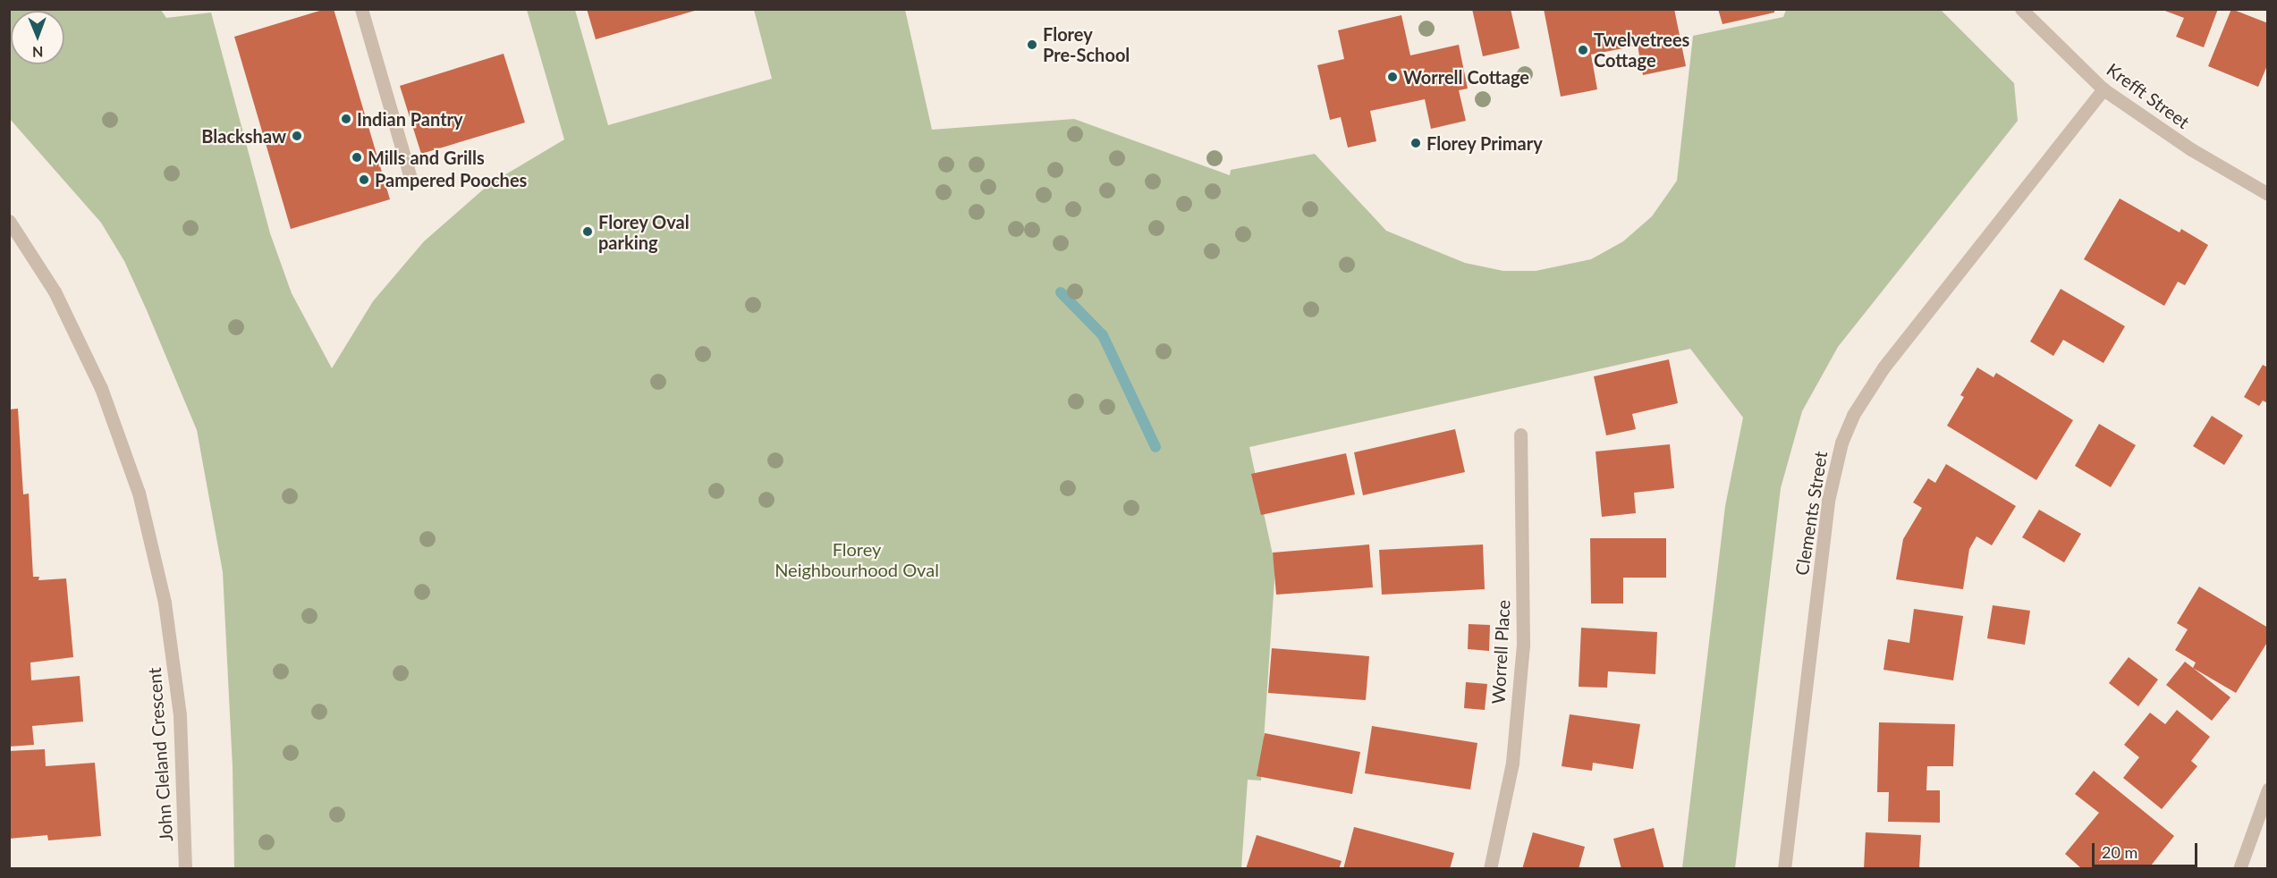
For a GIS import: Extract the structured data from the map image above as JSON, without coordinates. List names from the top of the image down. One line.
{"streets":{"street":["Krefft Street","Clements Street","Worrell Place","John Cleland Crescent"]},"crossings":[["Krefft Street","Clements Street"]],"parks":["Florey Neighbourhood Oval"],"places":["Florey Pre-School","Twelvetrees Cottage","Worrell Cottage","Indian Pantry","Blackshaw","Florey Primary","Mills and Grills","Pampered Pooches","Florey Oval parking"],"scale_bar":"20 m","north":"bottom"}
